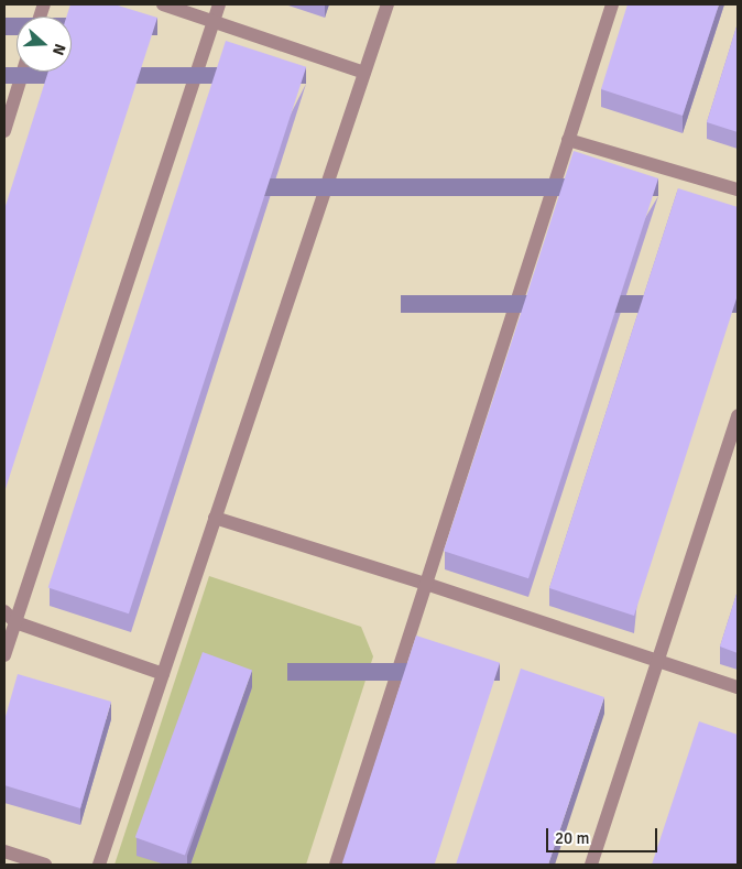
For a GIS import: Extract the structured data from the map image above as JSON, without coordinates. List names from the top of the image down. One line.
{"scale_bar":"20 m","north":"right"}
